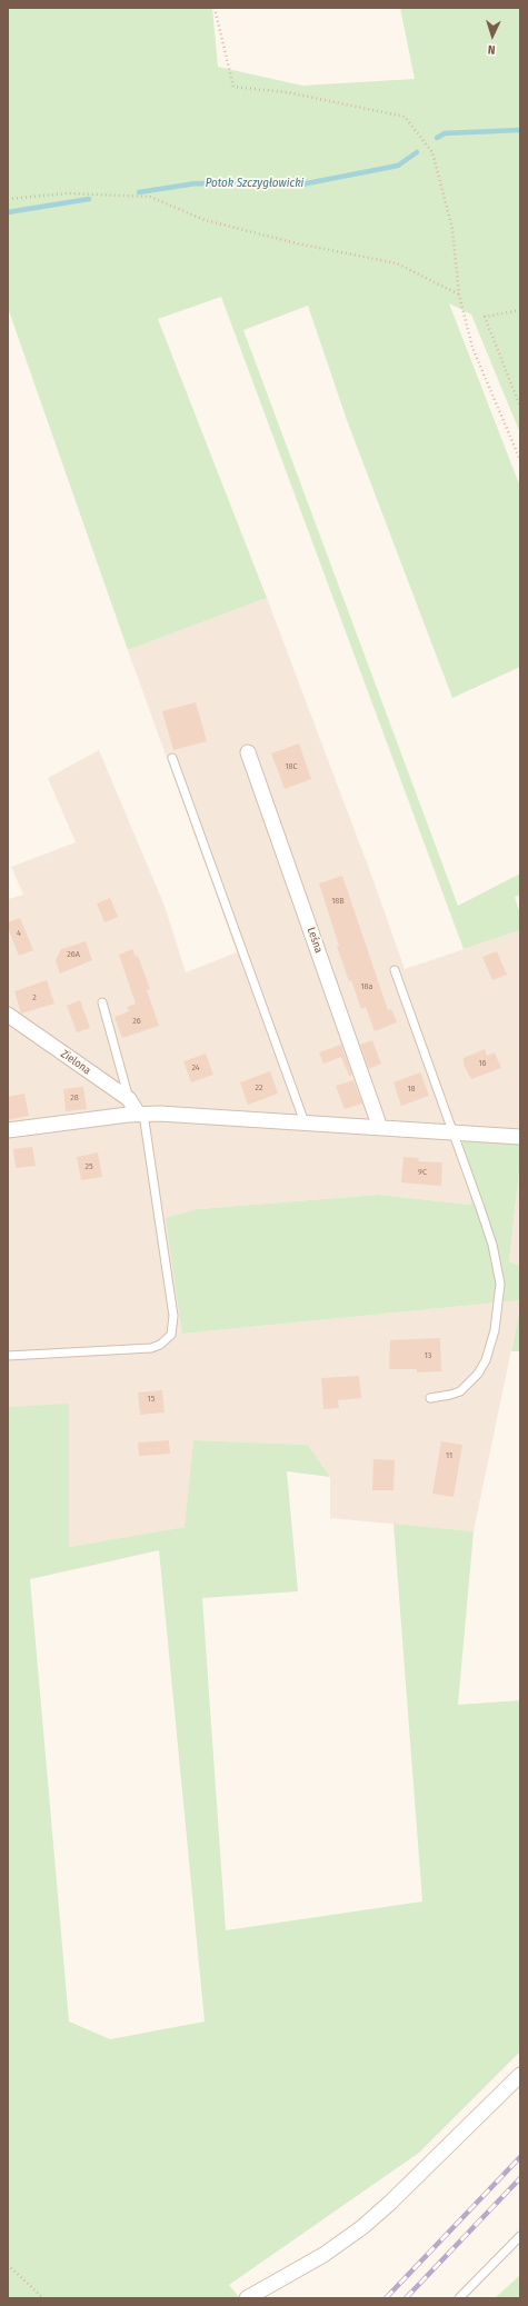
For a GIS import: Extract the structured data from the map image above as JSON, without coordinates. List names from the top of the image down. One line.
{"streets":{"street":["Leśna","Zielona"]},"water":["Potok Szczygłowicki"],"house_numbers":["18C","18B","4","26A","18a","2","26","16","24","22","18","28","25","9C","13","15","11"],"north":"bottom"}
